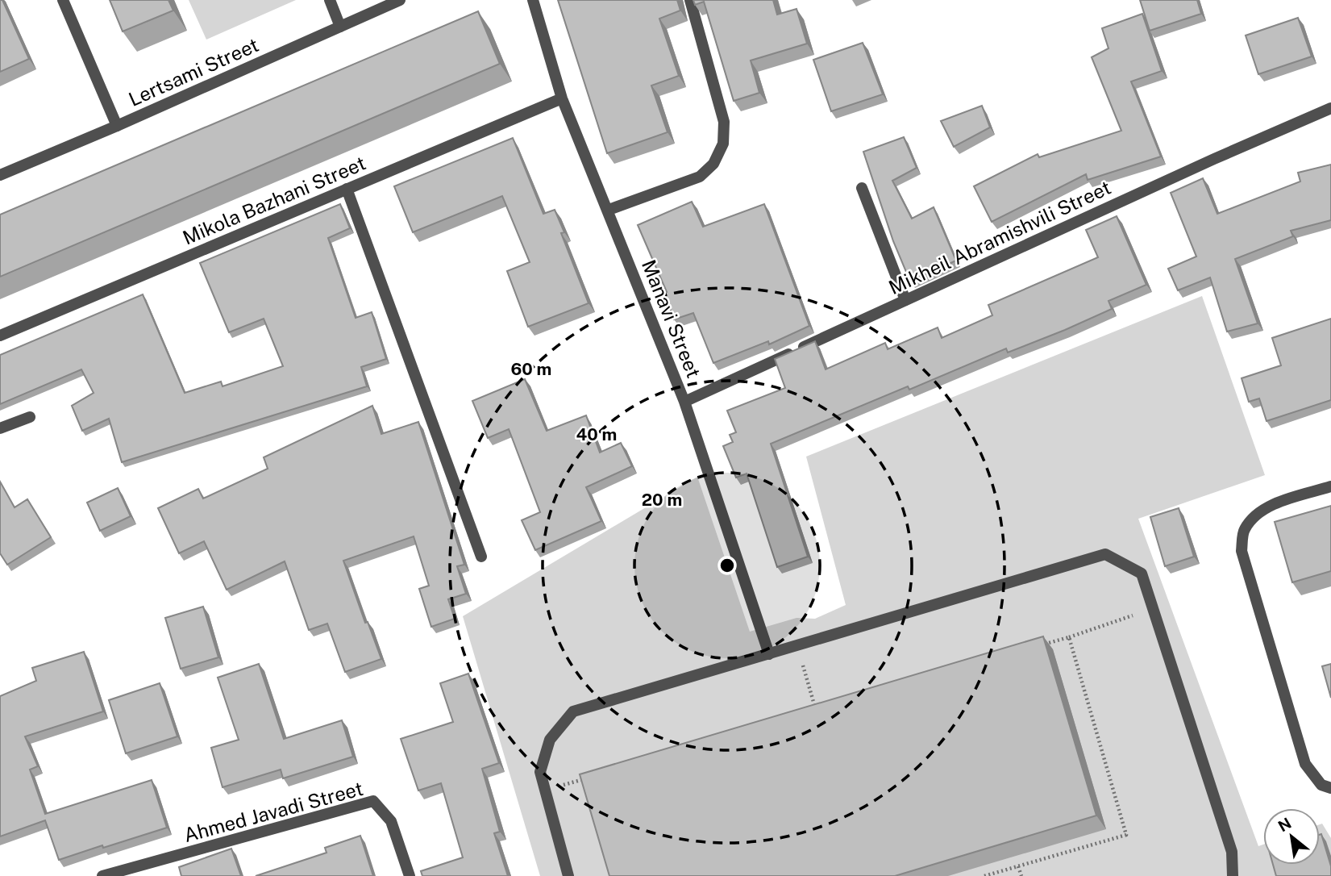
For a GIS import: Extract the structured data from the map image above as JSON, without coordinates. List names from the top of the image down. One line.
{"streets":{"street":["Lertsami Street","Mikola Bazhani Street","Mikheil Abramishvili Street","Manavi Street","Ahmed Javadi Street"]},"crossings":[["Mikola Bazhani Street","Manavi Street"],["Mikheil Abramishvili Street","Manavi Street"]],"north":"top left","rings":["60 m","40 m","20 m"]}
